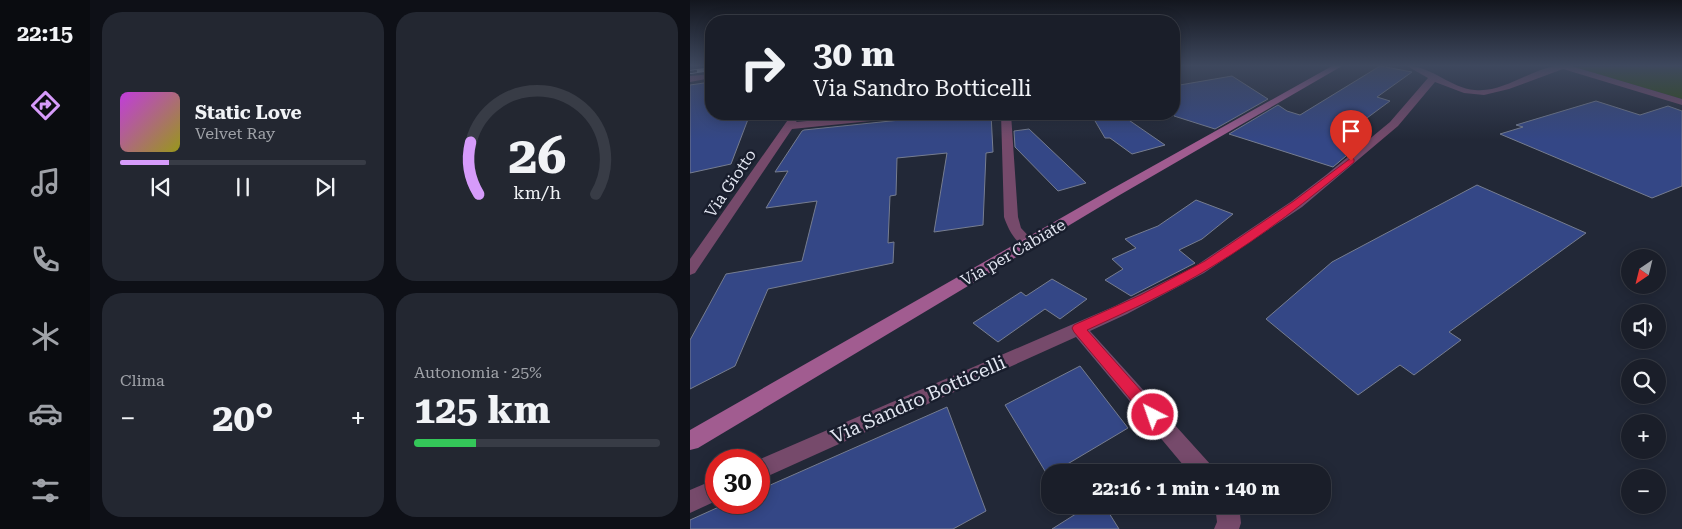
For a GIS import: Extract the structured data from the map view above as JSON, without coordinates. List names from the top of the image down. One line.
{"streets":{"street":["Via Giotto","Via per Cabiate","Via Sandro Botticelli"]},"north":"bottom left","page":{"tabs":"22:15","turn":["30 m","Via Sandro Botticelli"],"song":["Static Love","Velvet Ray"],"map_buttons":["+","−"],"tile":["Clima",["Autonomia · 25%","125 km"]],"heat":["−","20°","+"],"limit":"30","trip":"22:16 · 1 min · 140 m","gauge":["26","km/h"]}}
